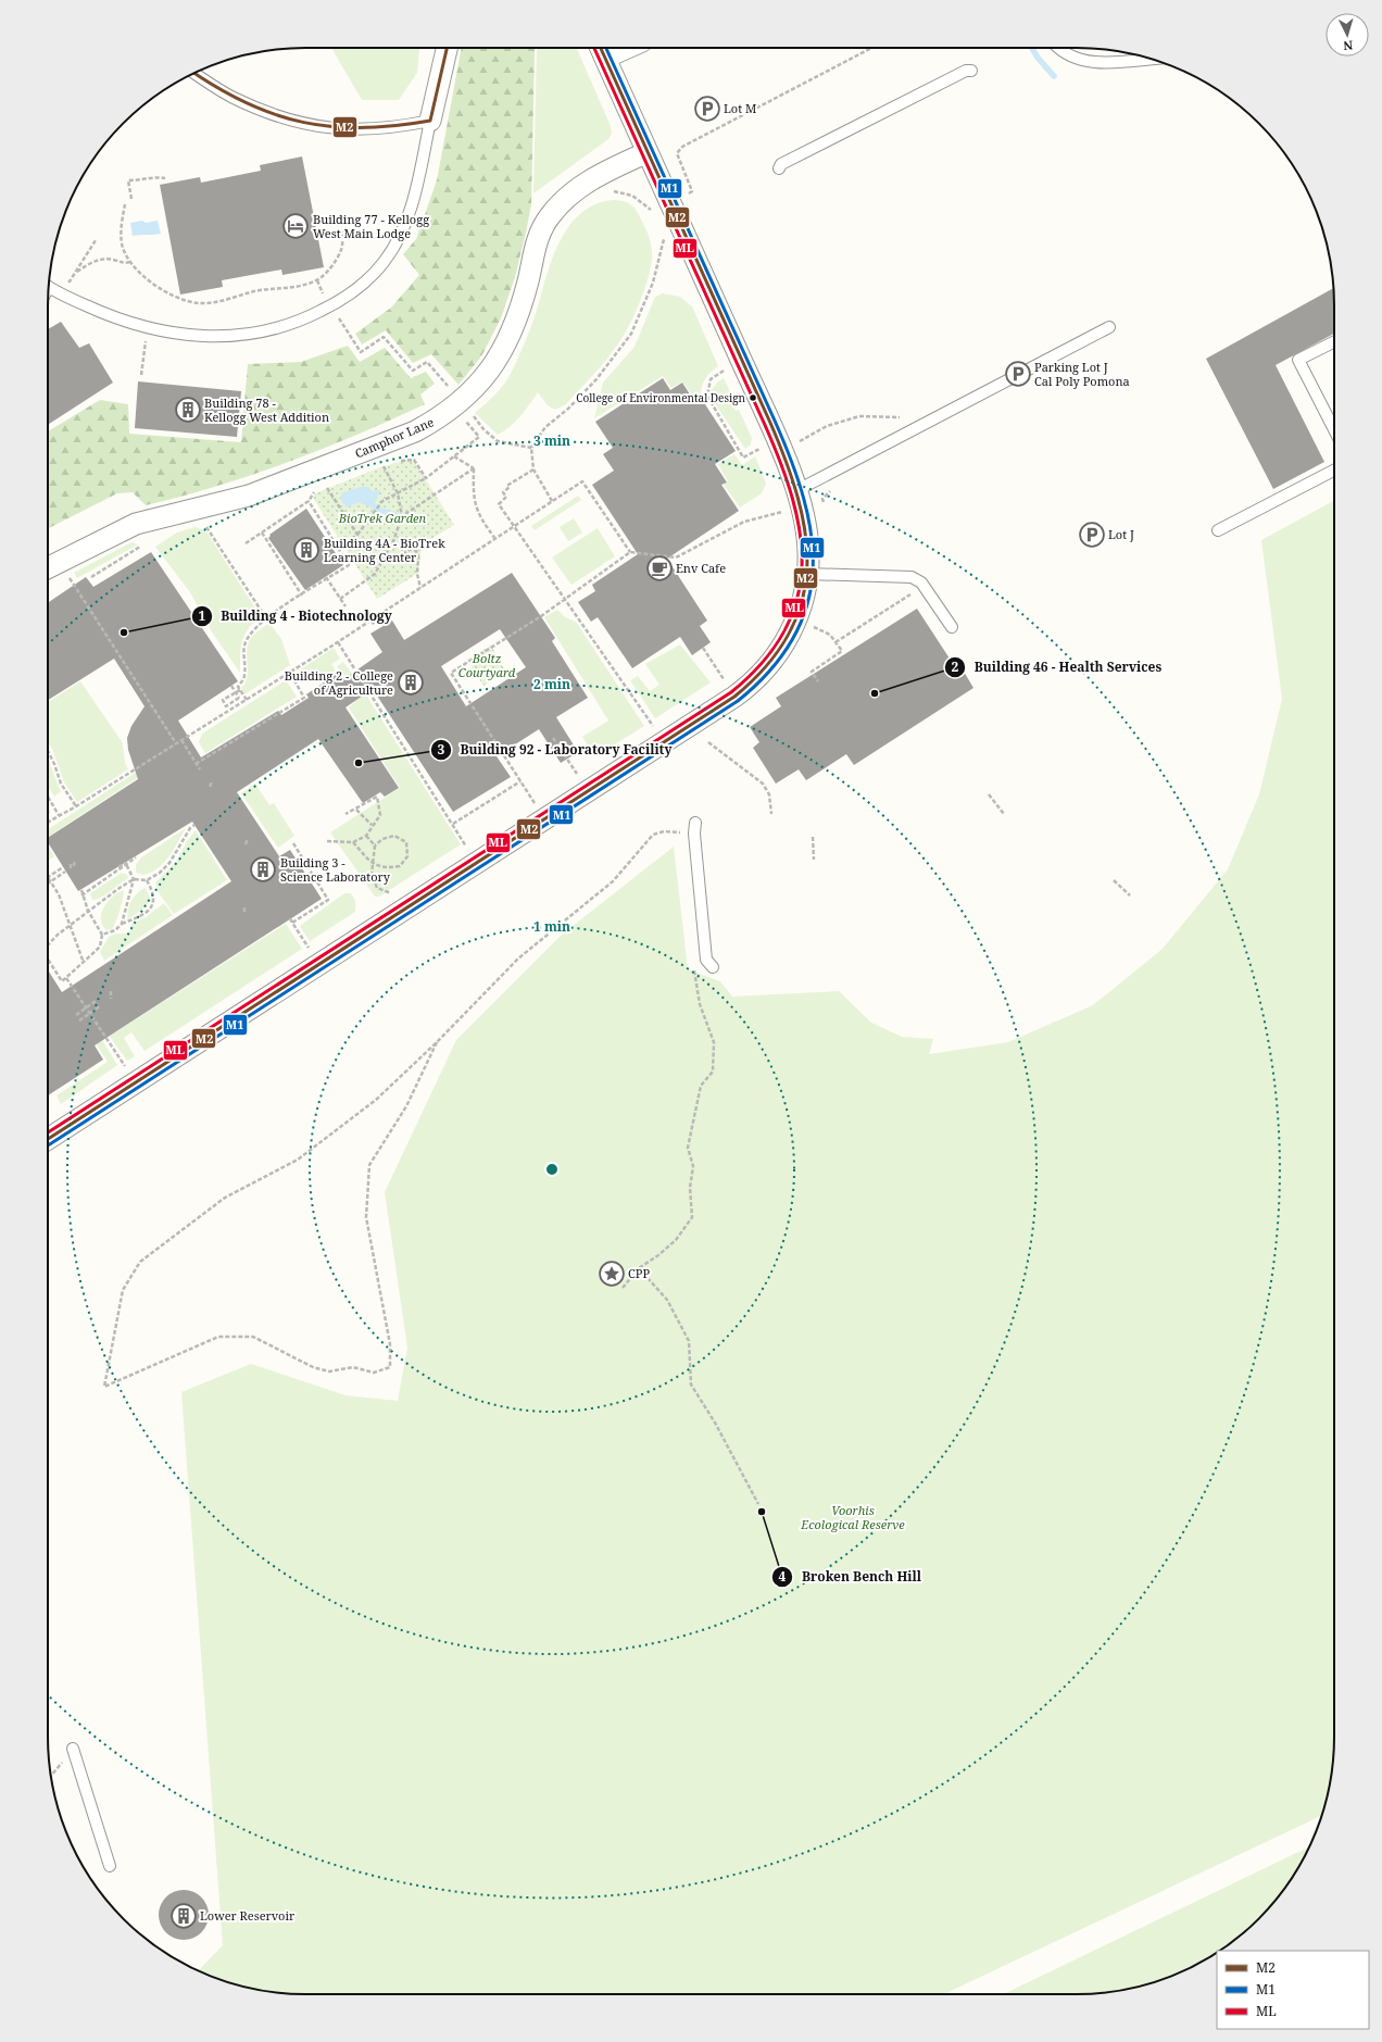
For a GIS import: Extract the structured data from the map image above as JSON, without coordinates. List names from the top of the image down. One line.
{"streets":{"street":["Camphor Lane"]},"parks":["BioTrek Garden","Boltz Courtyard","Voorhis Ecological Reserve"],"places":{"parking":["Lot M","Parking Lot J Cal Poly Pomona","Lot J"],"hotel":["Building 77 - Kellogg West Main Lodge"],"other":["College of Environmental Design","Building 4 - Biotechnology","Building 46 - Health Services","Building 92 - Laboratory Facility","Broken Bench Hill"],"building":["Building 78 - Kellogg West Addition","Building 4A - BioTrek Learning Center","Building 2 - College of Agriculture","Building 3 - Science Laboratory","Lower Reservoir"],"cafe":["Env Cafe"],"place":["CPP"]},"lines":["transit line M2","transit line M1","transit line ML"],"legend":["M2","M1","ML"],"north":"bottom","rings":["3 min","2 min","1 min"]}
